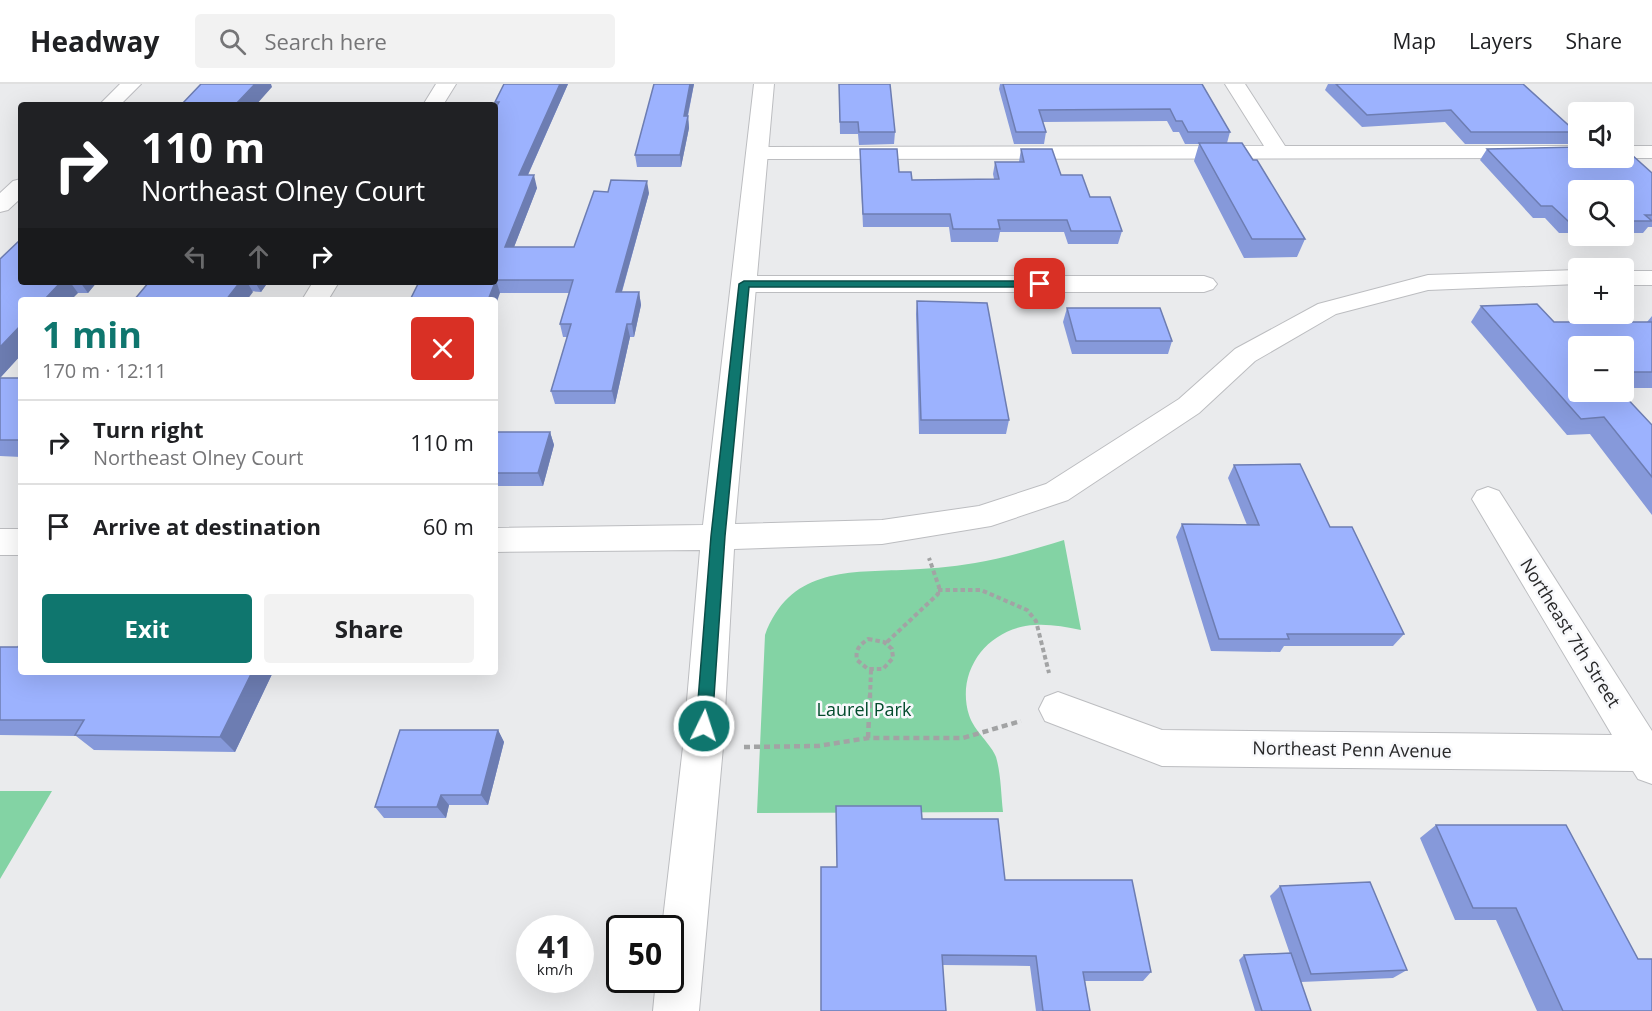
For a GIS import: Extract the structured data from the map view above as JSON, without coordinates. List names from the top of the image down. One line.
{"streets":{"main road":["Northeast 7th Street","Northeast Penn Avenue"]},"crossings":[["Northeast 7th Street","Northeast Penn Avenue"]],"parks":["Laurel Park"],"page":{"header":"Headway","search":"Search here","nav":["Map","Layers","Share"],"map_buttons":["+","−"],"turn":["110 m","Northeast Olney Court"],"heading":["1 min","170 m · 12:11"],"list":[{"name":"Turn right","note":"Northeast Olney Court","value":"110 m"},{"name":"Arrive at destination","value":"60 m"}],"buttons":["Exit","Share"],"speed":"41 km/h","limit":"50"}}
